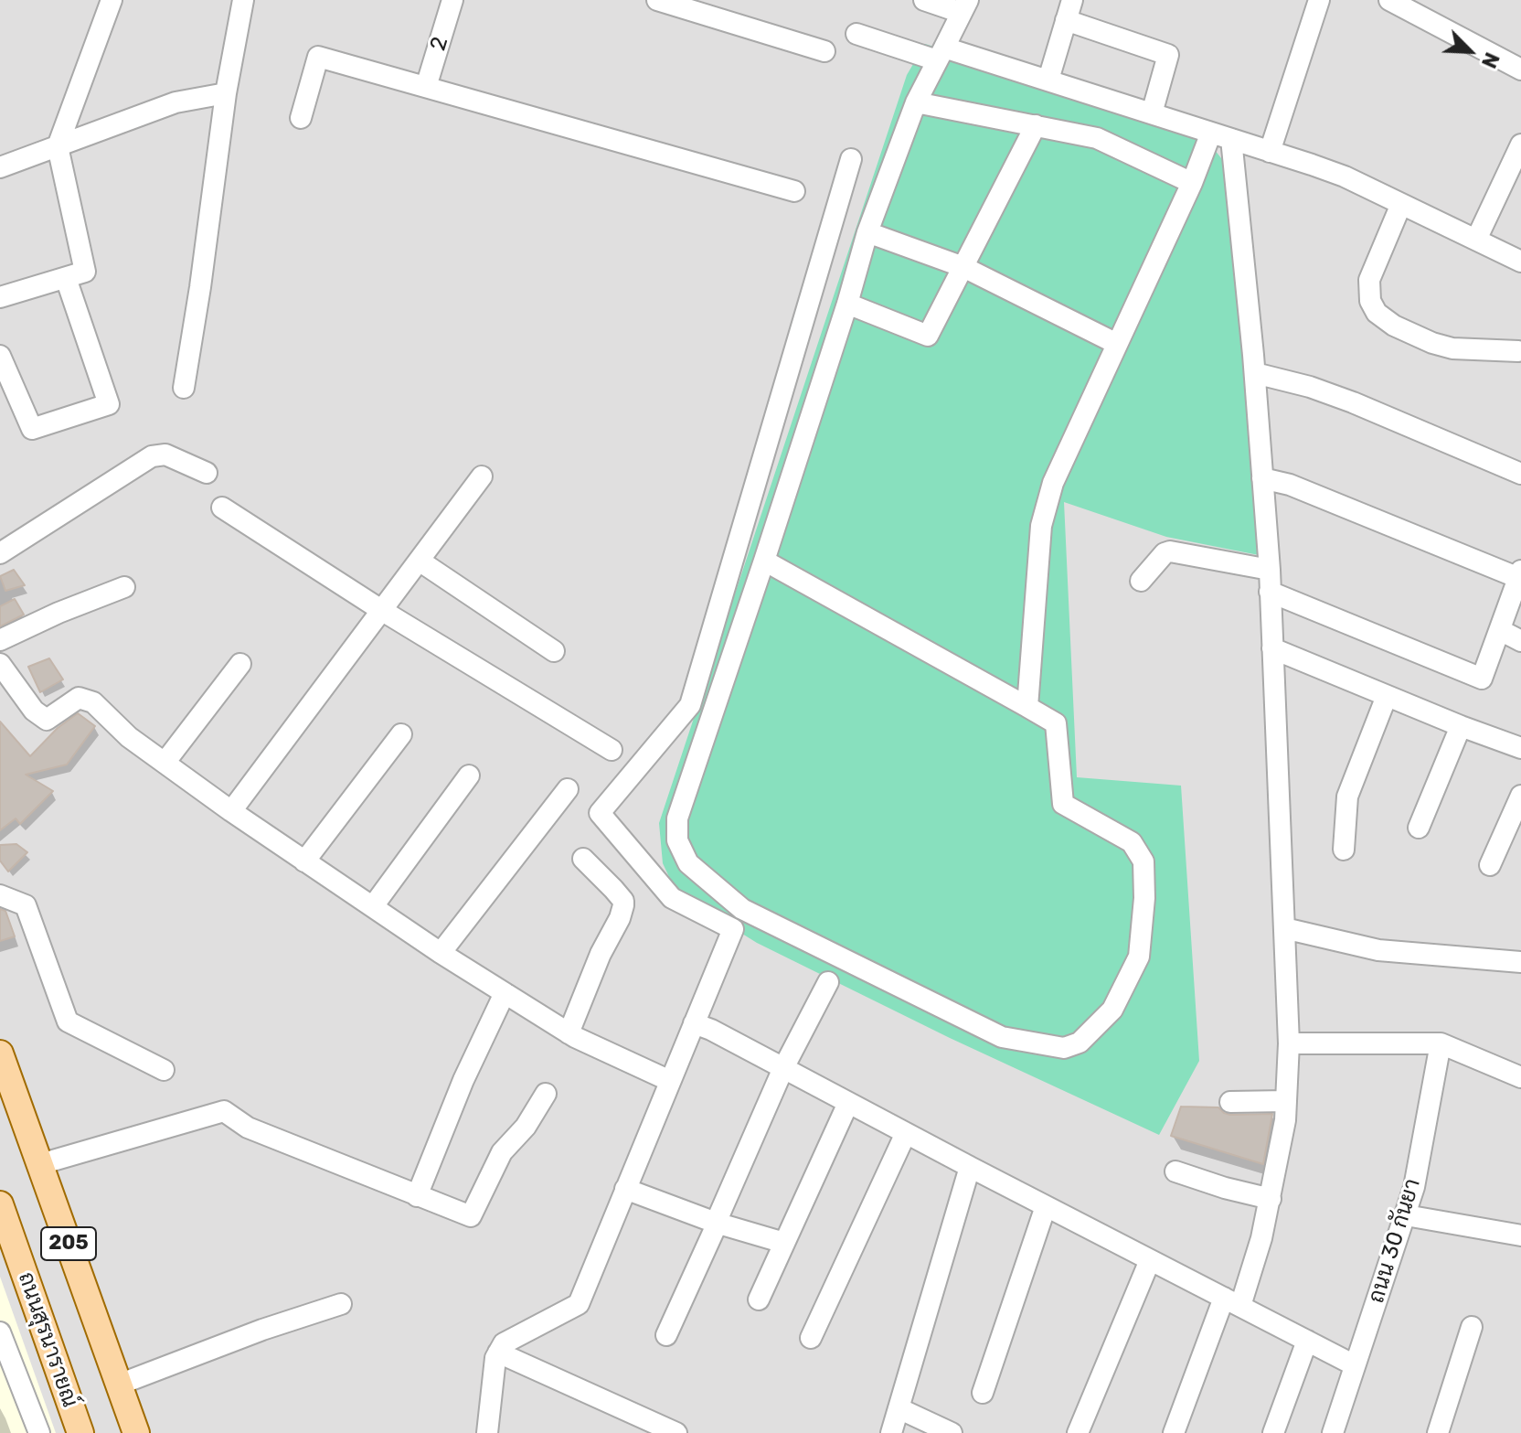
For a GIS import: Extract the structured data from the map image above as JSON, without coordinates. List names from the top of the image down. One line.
{"streets":{"main road":["205","ถนนสุรนารายณ์"],"street":["2","ถนน 30 กันยา"]},"north":"bottom right"}
